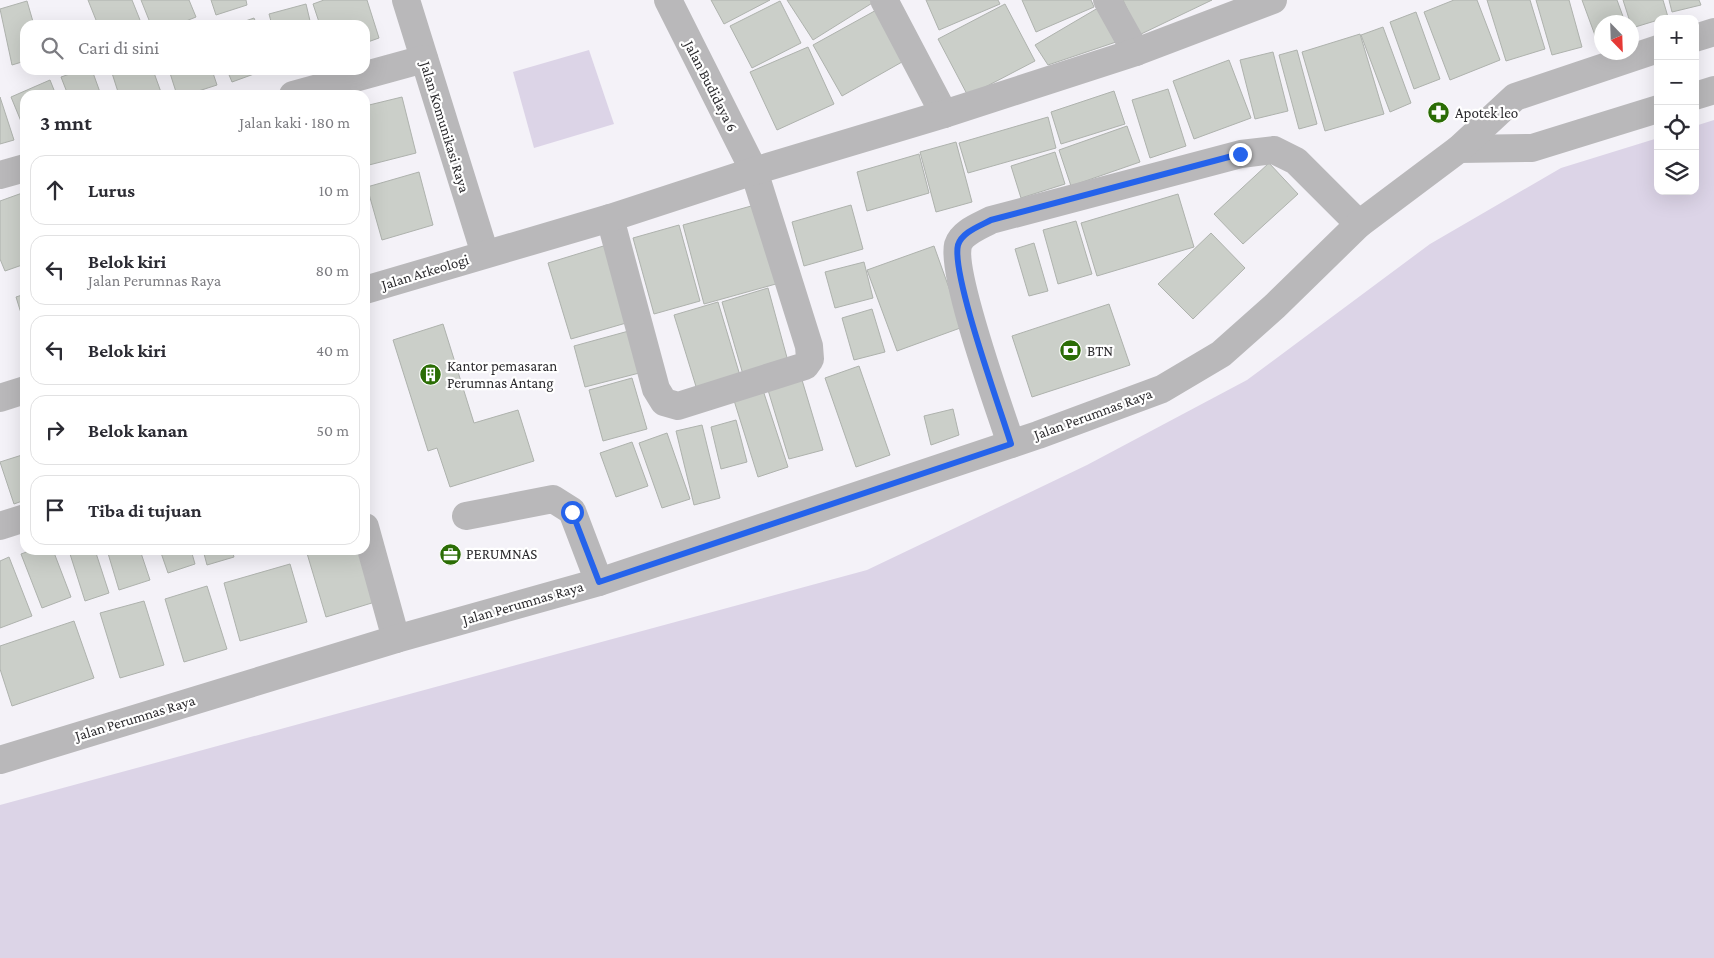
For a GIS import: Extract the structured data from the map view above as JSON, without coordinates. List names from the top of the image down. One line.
{"streets":{"street":["Jalan Budidaya 6","Jalan Komunikasi Raya","Jalan Arkeologi","Jalan Perumnas Raya"]},"crossings":[["Jalan Budidaya 6","Jalan Arkeologi"],["Jalan Komunikasi Raya","Jalan Arkeologi"]],"places":{"pharmacy":["Apotek leo"],"bank":["BTN"],"building":["Kantor pemasaran Perumnas Antang"],"office":["PERUMNAS"]},"north":"bottom right","page":{"map_buttons":["+","−"],"search":"Cari di sini","heading":["3 mnt","Jalan kaki · 180 m"],"list":[["Lurus","10 m"],["Belok kiri","Jalan Perumnas Raya","80 m"],["Belok kiri","40 m"],["Belok kanan","50 m"],"Tiba di tujuan"]}}
